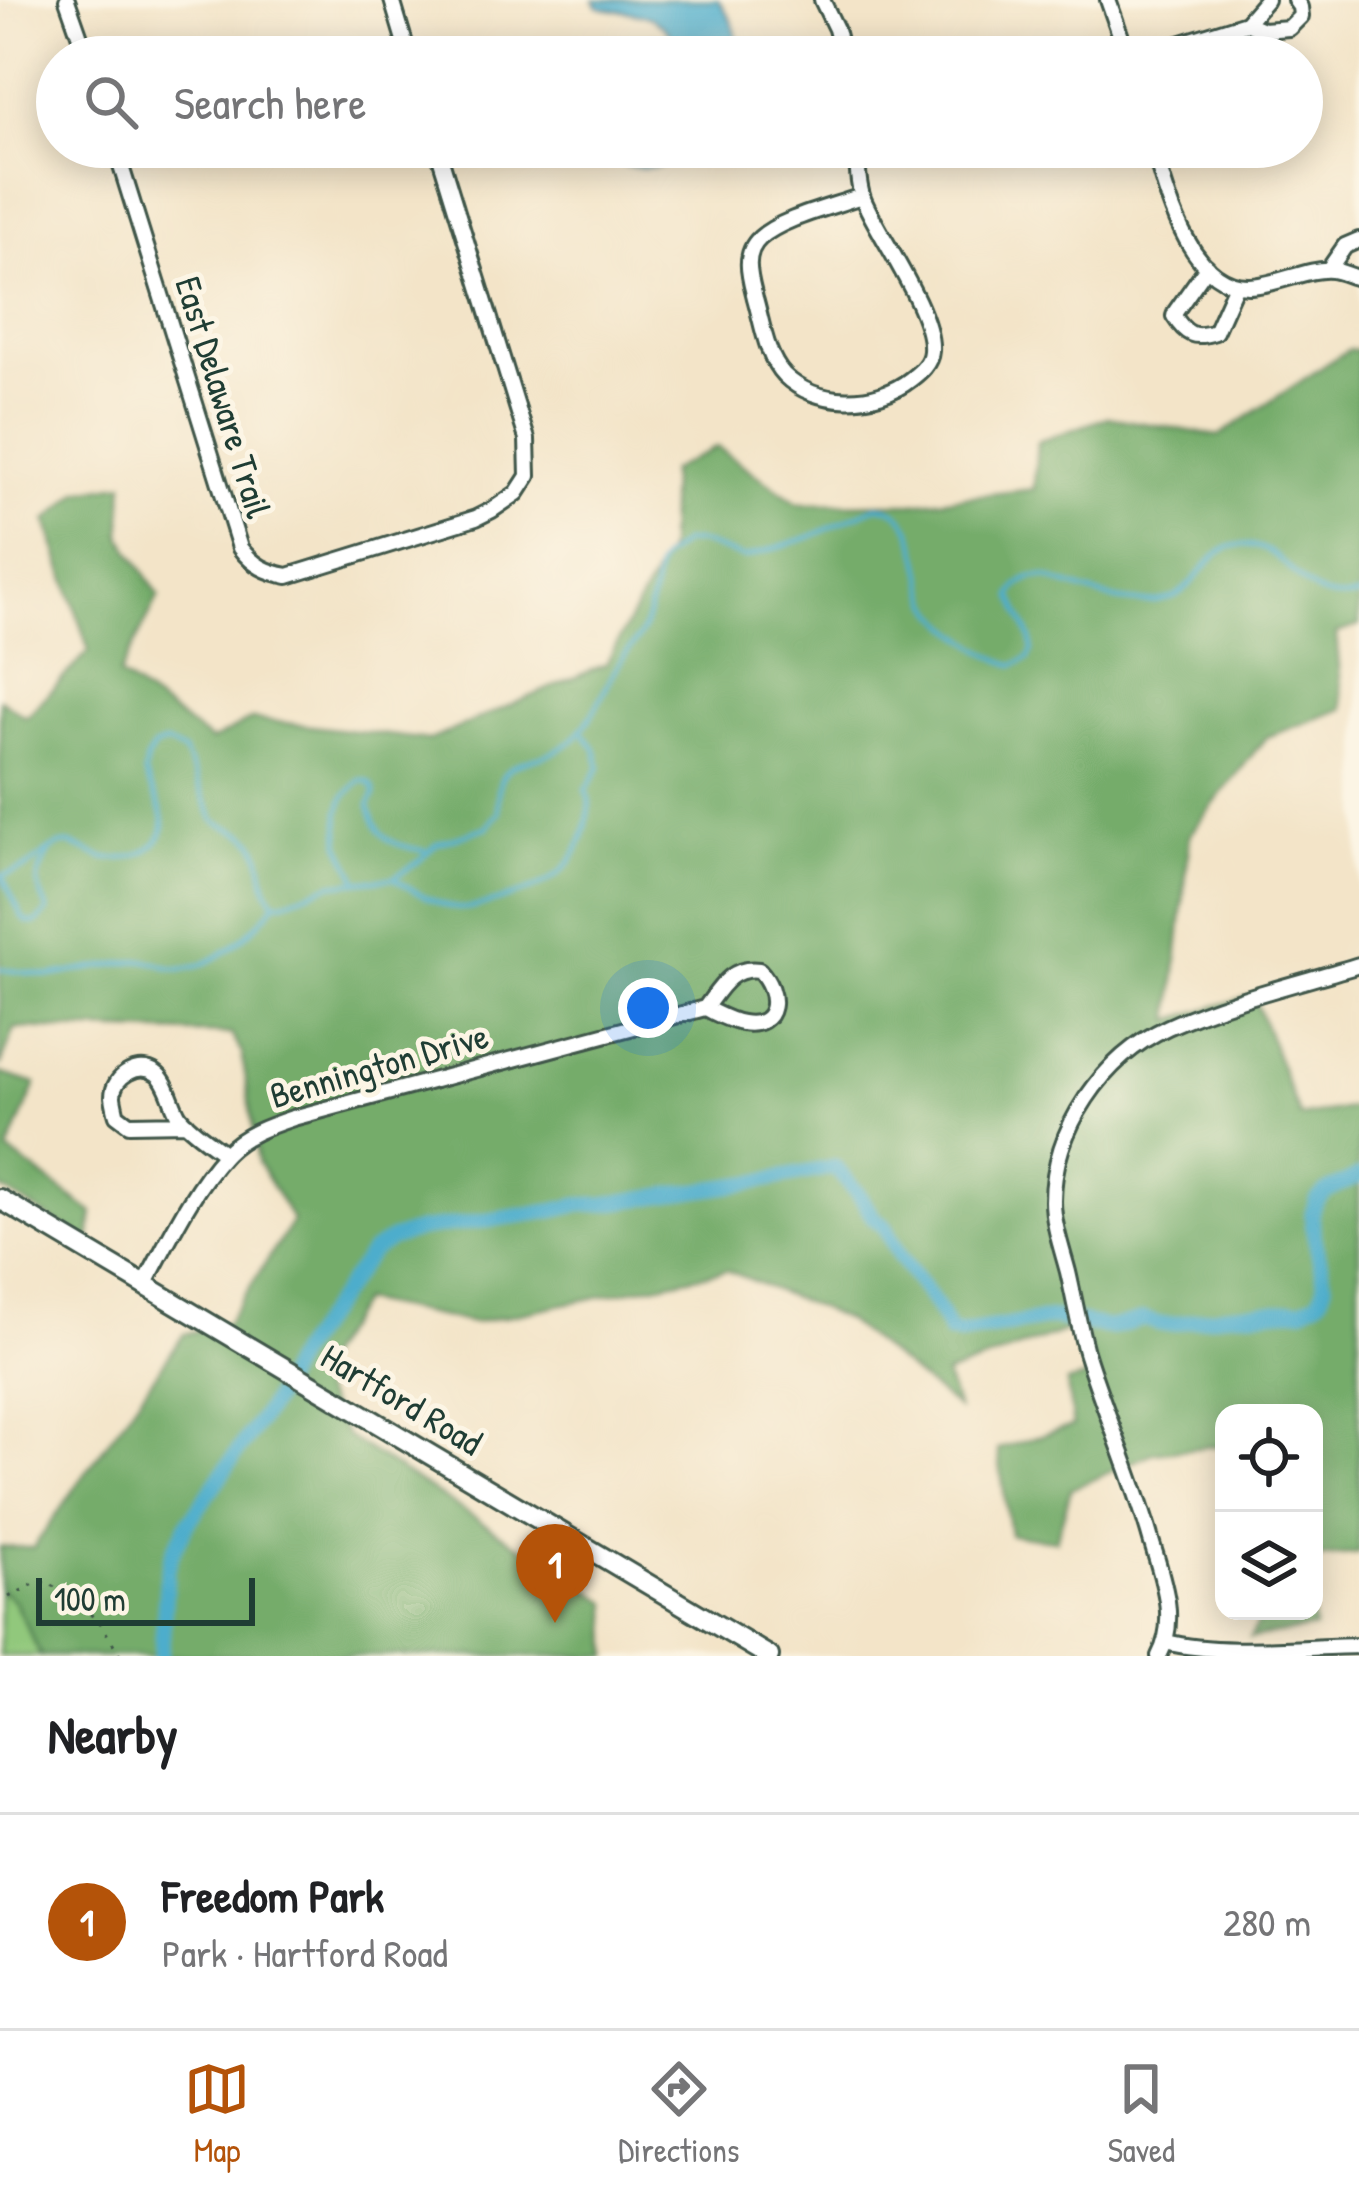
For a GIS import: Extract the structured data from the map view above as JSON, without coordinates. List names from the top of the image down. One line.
{"streets":{"street":["East Delaware Trail","Bennington Drive","Hartford Road"]},"crossings":[["Bennington Drive","Hartford Road"]],"scale_bar":"100 m","page":{"search":"Search here","pins":"1","scale":"100 m","heading":"Nearby","list":[{"mark":"1","name":"Freedom Park","note":"Park · Hartford Road","value":"280 m"}],"nav":["Map","Directions","Saved"]}}
